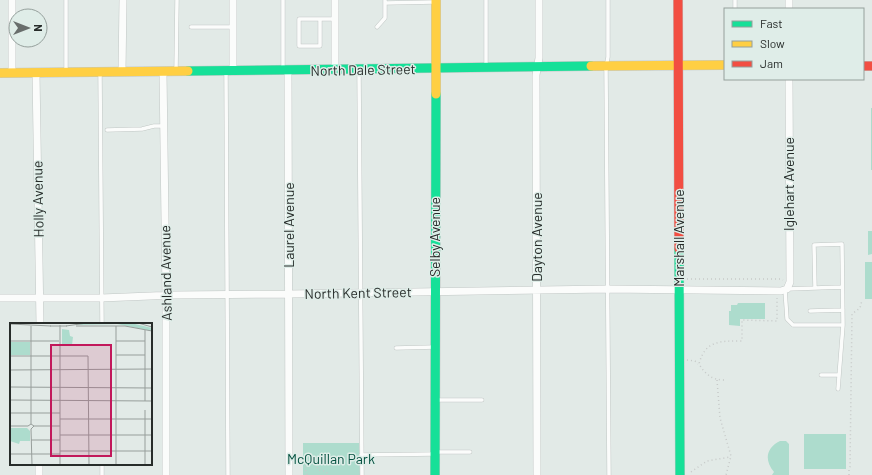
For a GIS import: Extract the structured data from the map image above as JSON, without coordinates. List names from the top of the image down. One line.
{"streets":{"street":["North Dale Street","Iglehart Avenue","Holly Avenue","Laurel Avenue","Selby Avenue","Dayton Avenue","Marshall Avenue","Ashland Avenue","North Kent Street"]},"crossings":[["North Dale Street","Holly Avenue"],["North Dale Street","Laurel Avenue"],["North Dale Street","Selby Avenue"],["North Dale Street","Dayton Avenue"],["North Dale Street","Marshall Avenue"],["North Dale Street","Ashland Avenue"],["Iglehart Avenue","North Kent Street"],["Holly Avenue","North Kent Street"],["Laurel Avenue","North Kent Street"],["Selby Avenue","North Kent Street"],["Dayton Avenue","North Kent Street"],["Marshall Avenue","North Kent Street"],["Ashland Avenue","North Kent Street"]],"parks":["McQuillan Park"],"legend":["Fast","Slow","Jam"],"north":"right"}
